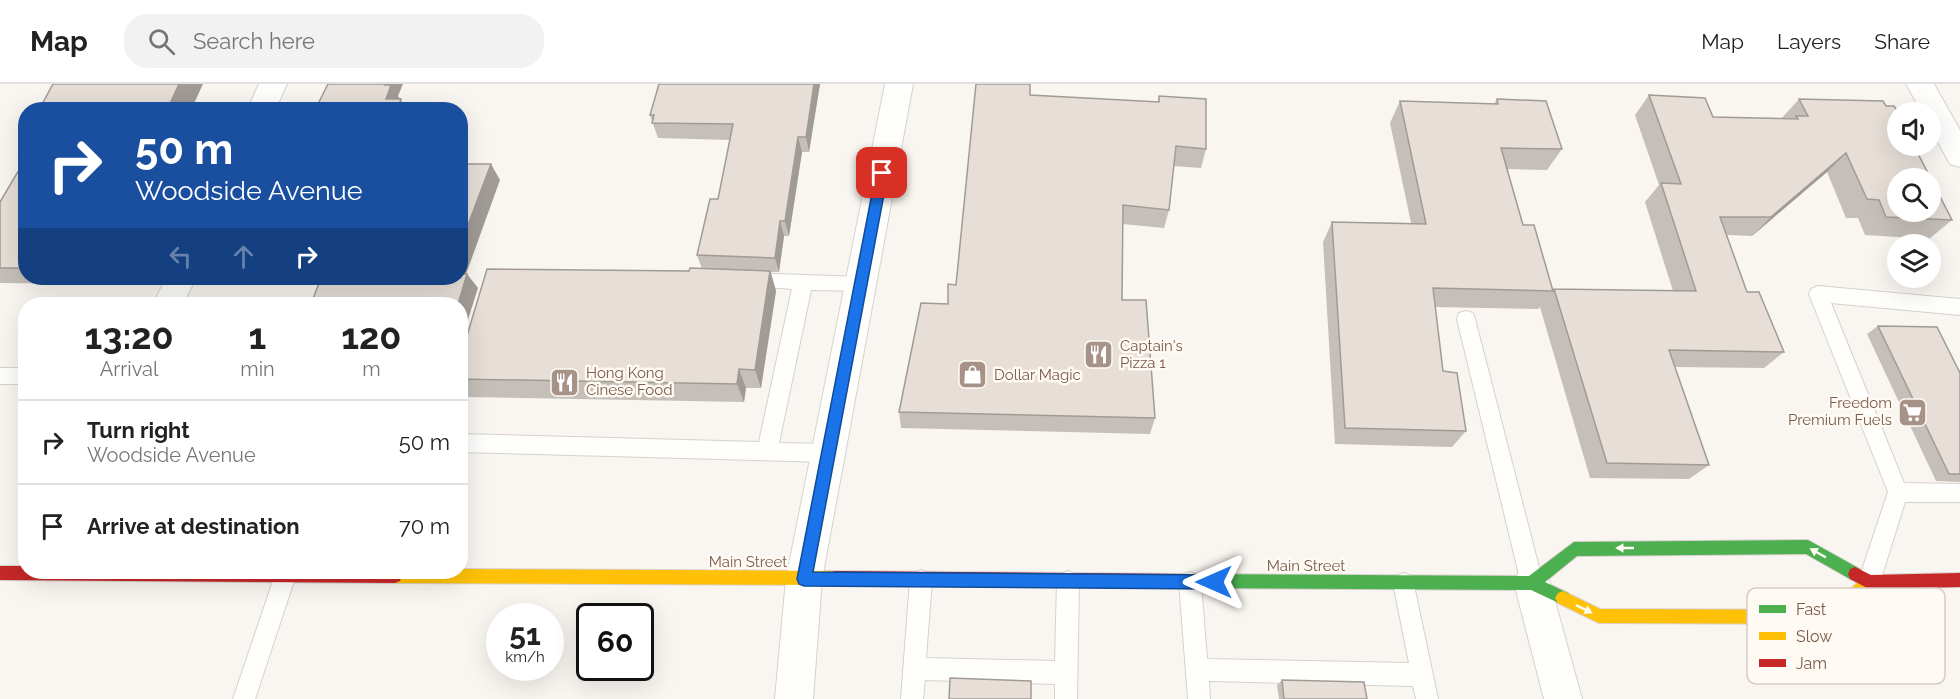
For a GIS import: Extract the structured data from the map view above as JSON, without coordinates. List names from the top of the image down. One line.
{"streets":{"main road":["Main Street"]},"places":{"restaurant":["Captain's Pizza 1","Hong Kong Cinese Food"],"shop":["Dollar Magic"],"supermarket":["Freedom Premium Fuels"]},"legend":["Fast","Slow","Jam"],"page":{"header":"Map","search":"Search here","nav":["Map","Layers","Share"],"turn":["50 m","Woodside Avenue"],"eta":["13:20","Arrival","1","min","120","m"],"list":[{"name":"Turn right","note":"Woodside Avenue","value":"50 m"},{"name":"Arrive at destination","value":"70 m"}],"speed":"51 km/h","limit":"60"}}
